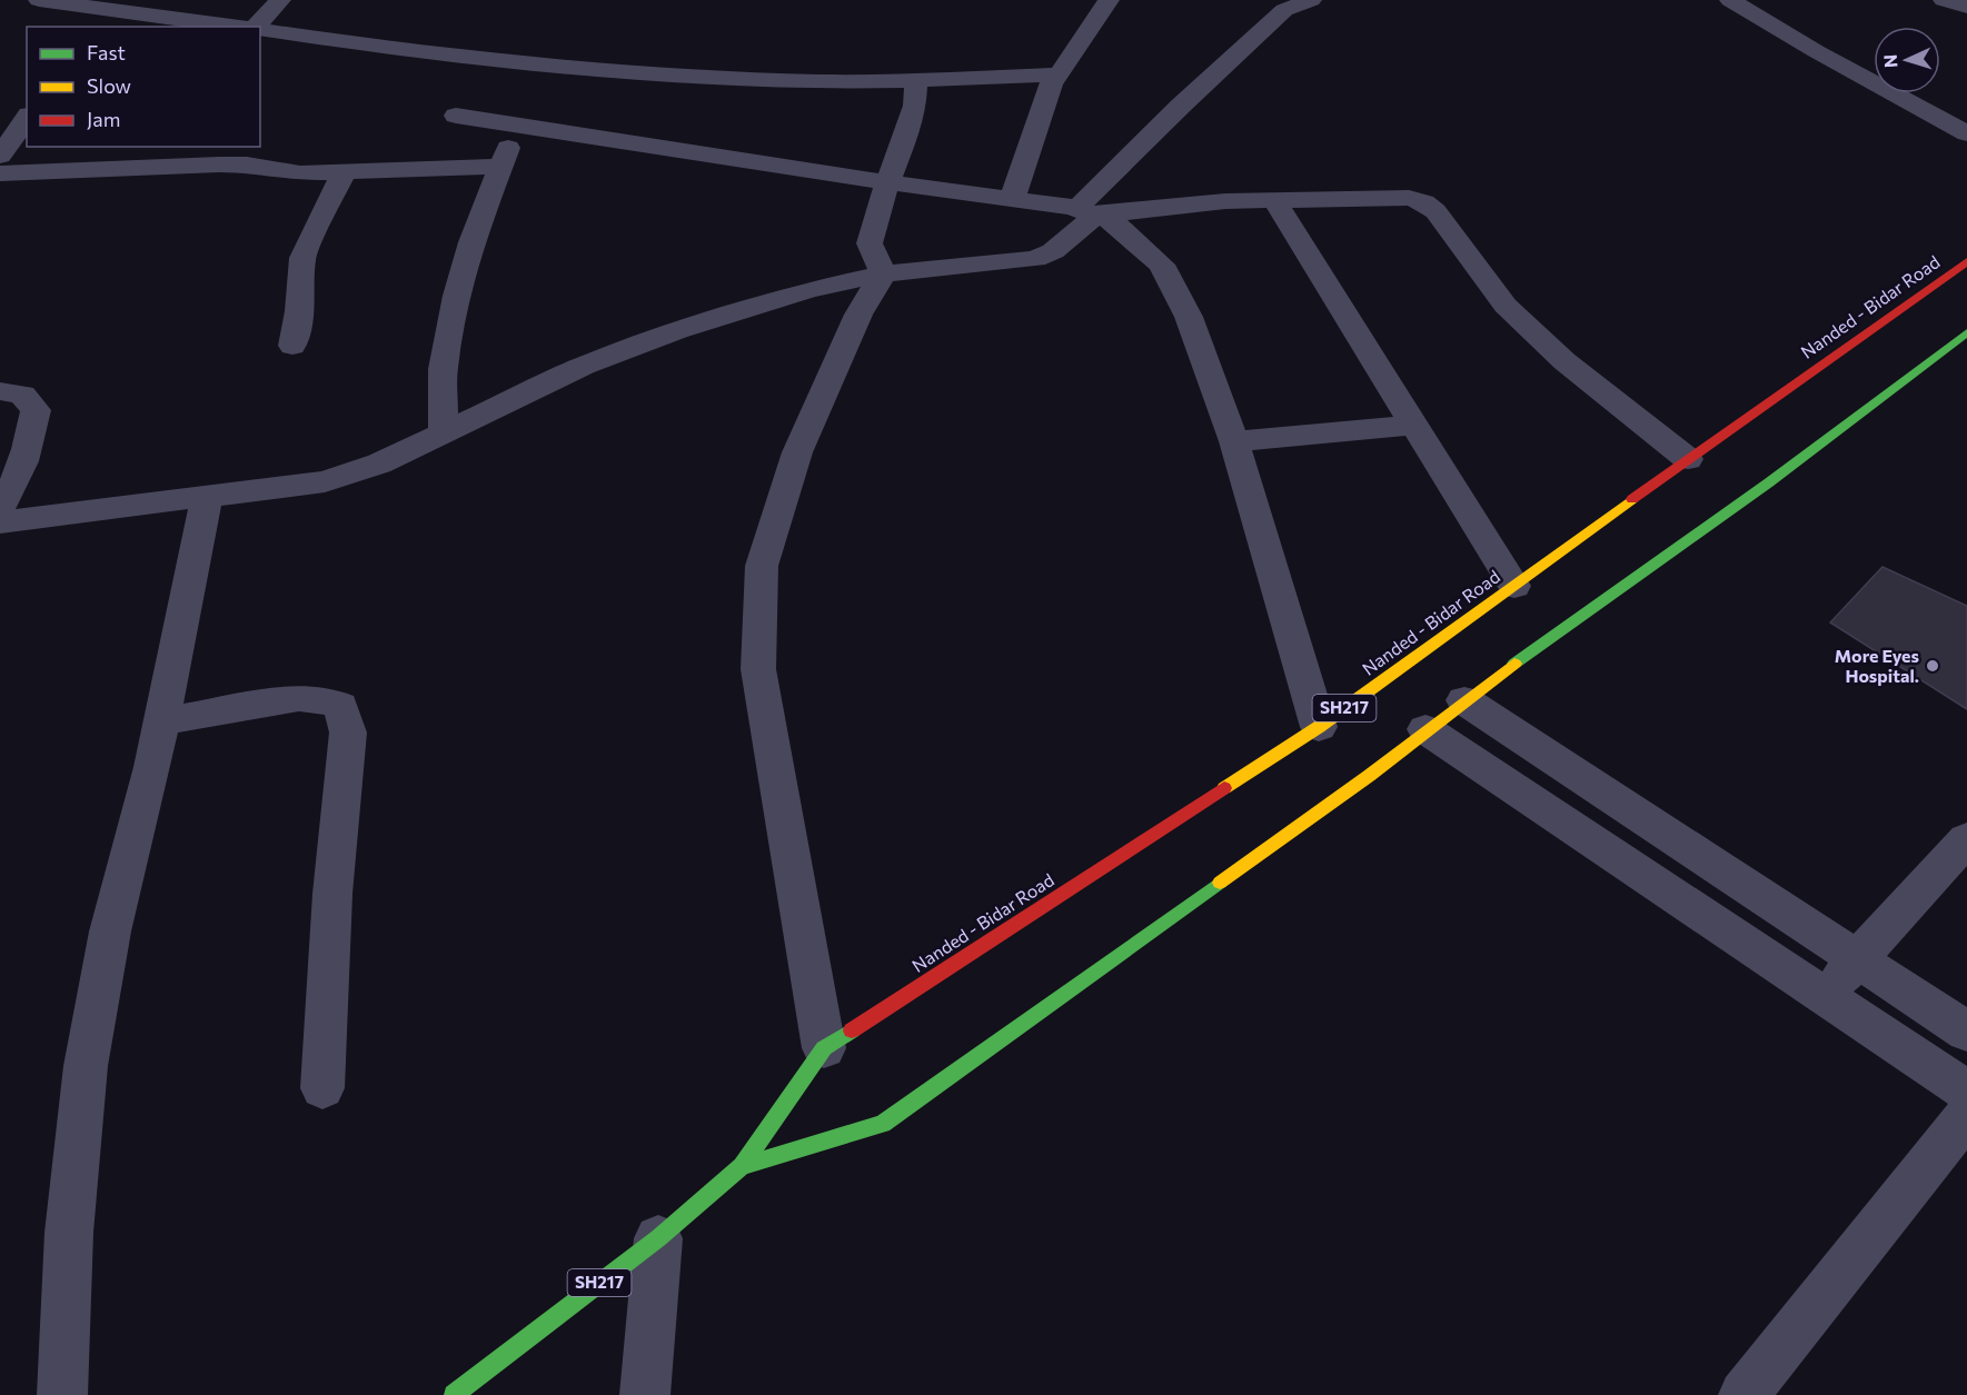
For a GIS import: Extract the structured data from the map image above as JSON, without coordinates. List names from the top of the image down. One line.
{"streets":{"main road":["Nanded - Bidar Road","SH217"]},"places":["More Eyes Hospital."],"legend":["Fast","Slow","Jam"],"north":"left"}
